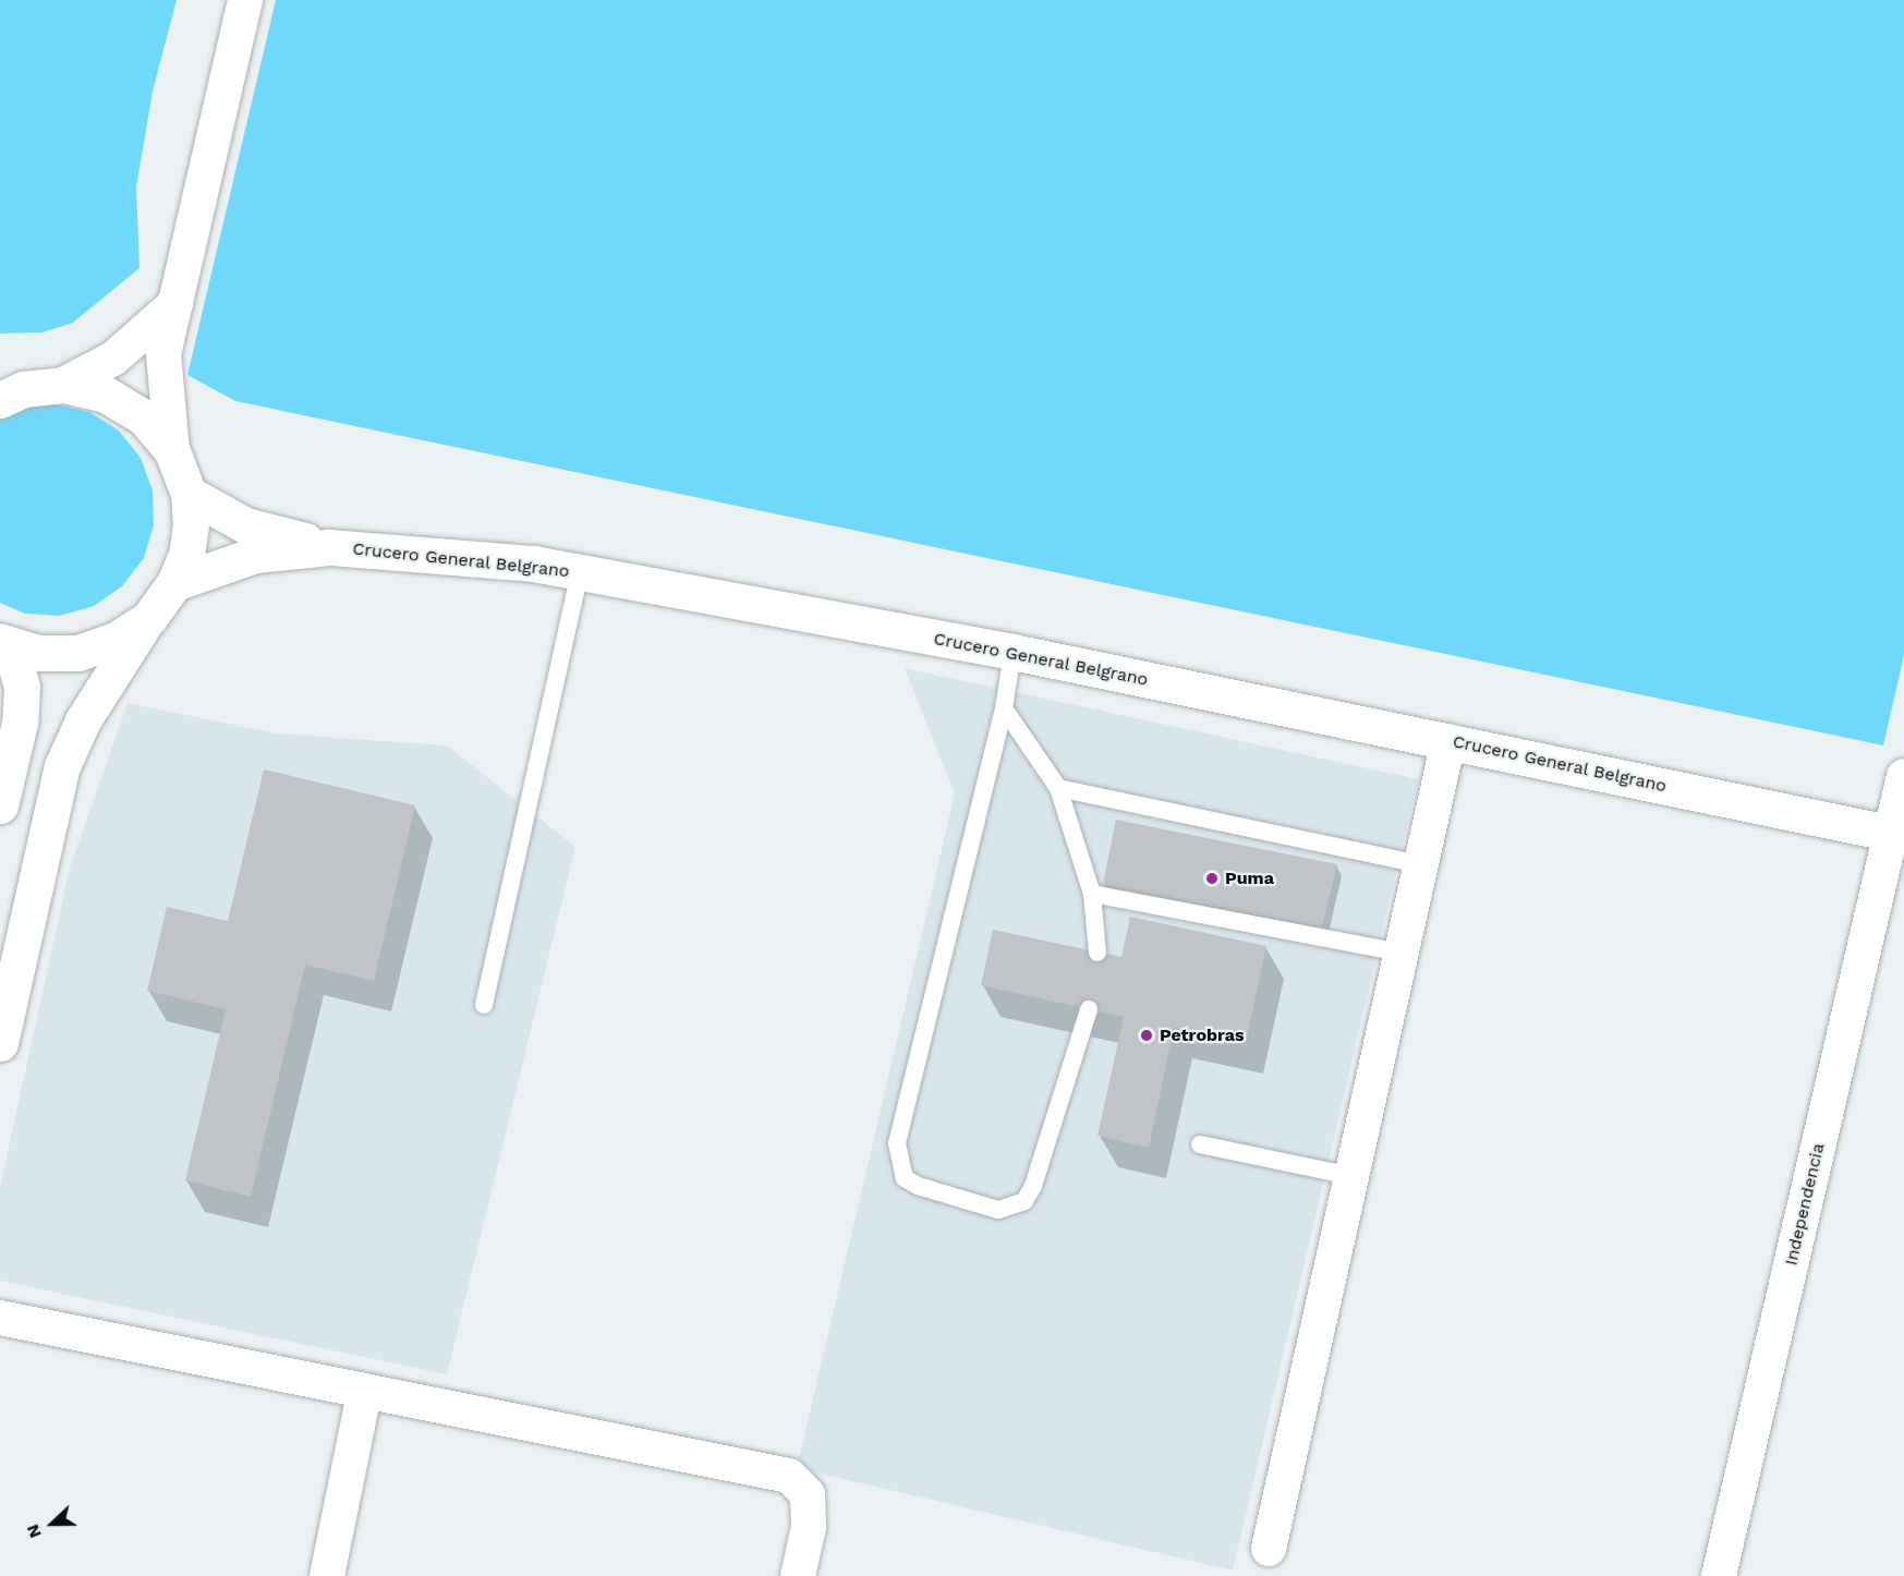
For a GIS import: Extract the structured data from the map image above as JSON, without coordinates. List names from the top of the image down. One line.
{"streets":{"main road":["Crucero General Belgrano"],"street":["Independencia"]},"crossings":[["Crucero General Belgrano","Independencia"]],"places":["Puma","Petrobras"],"north":"left"}
